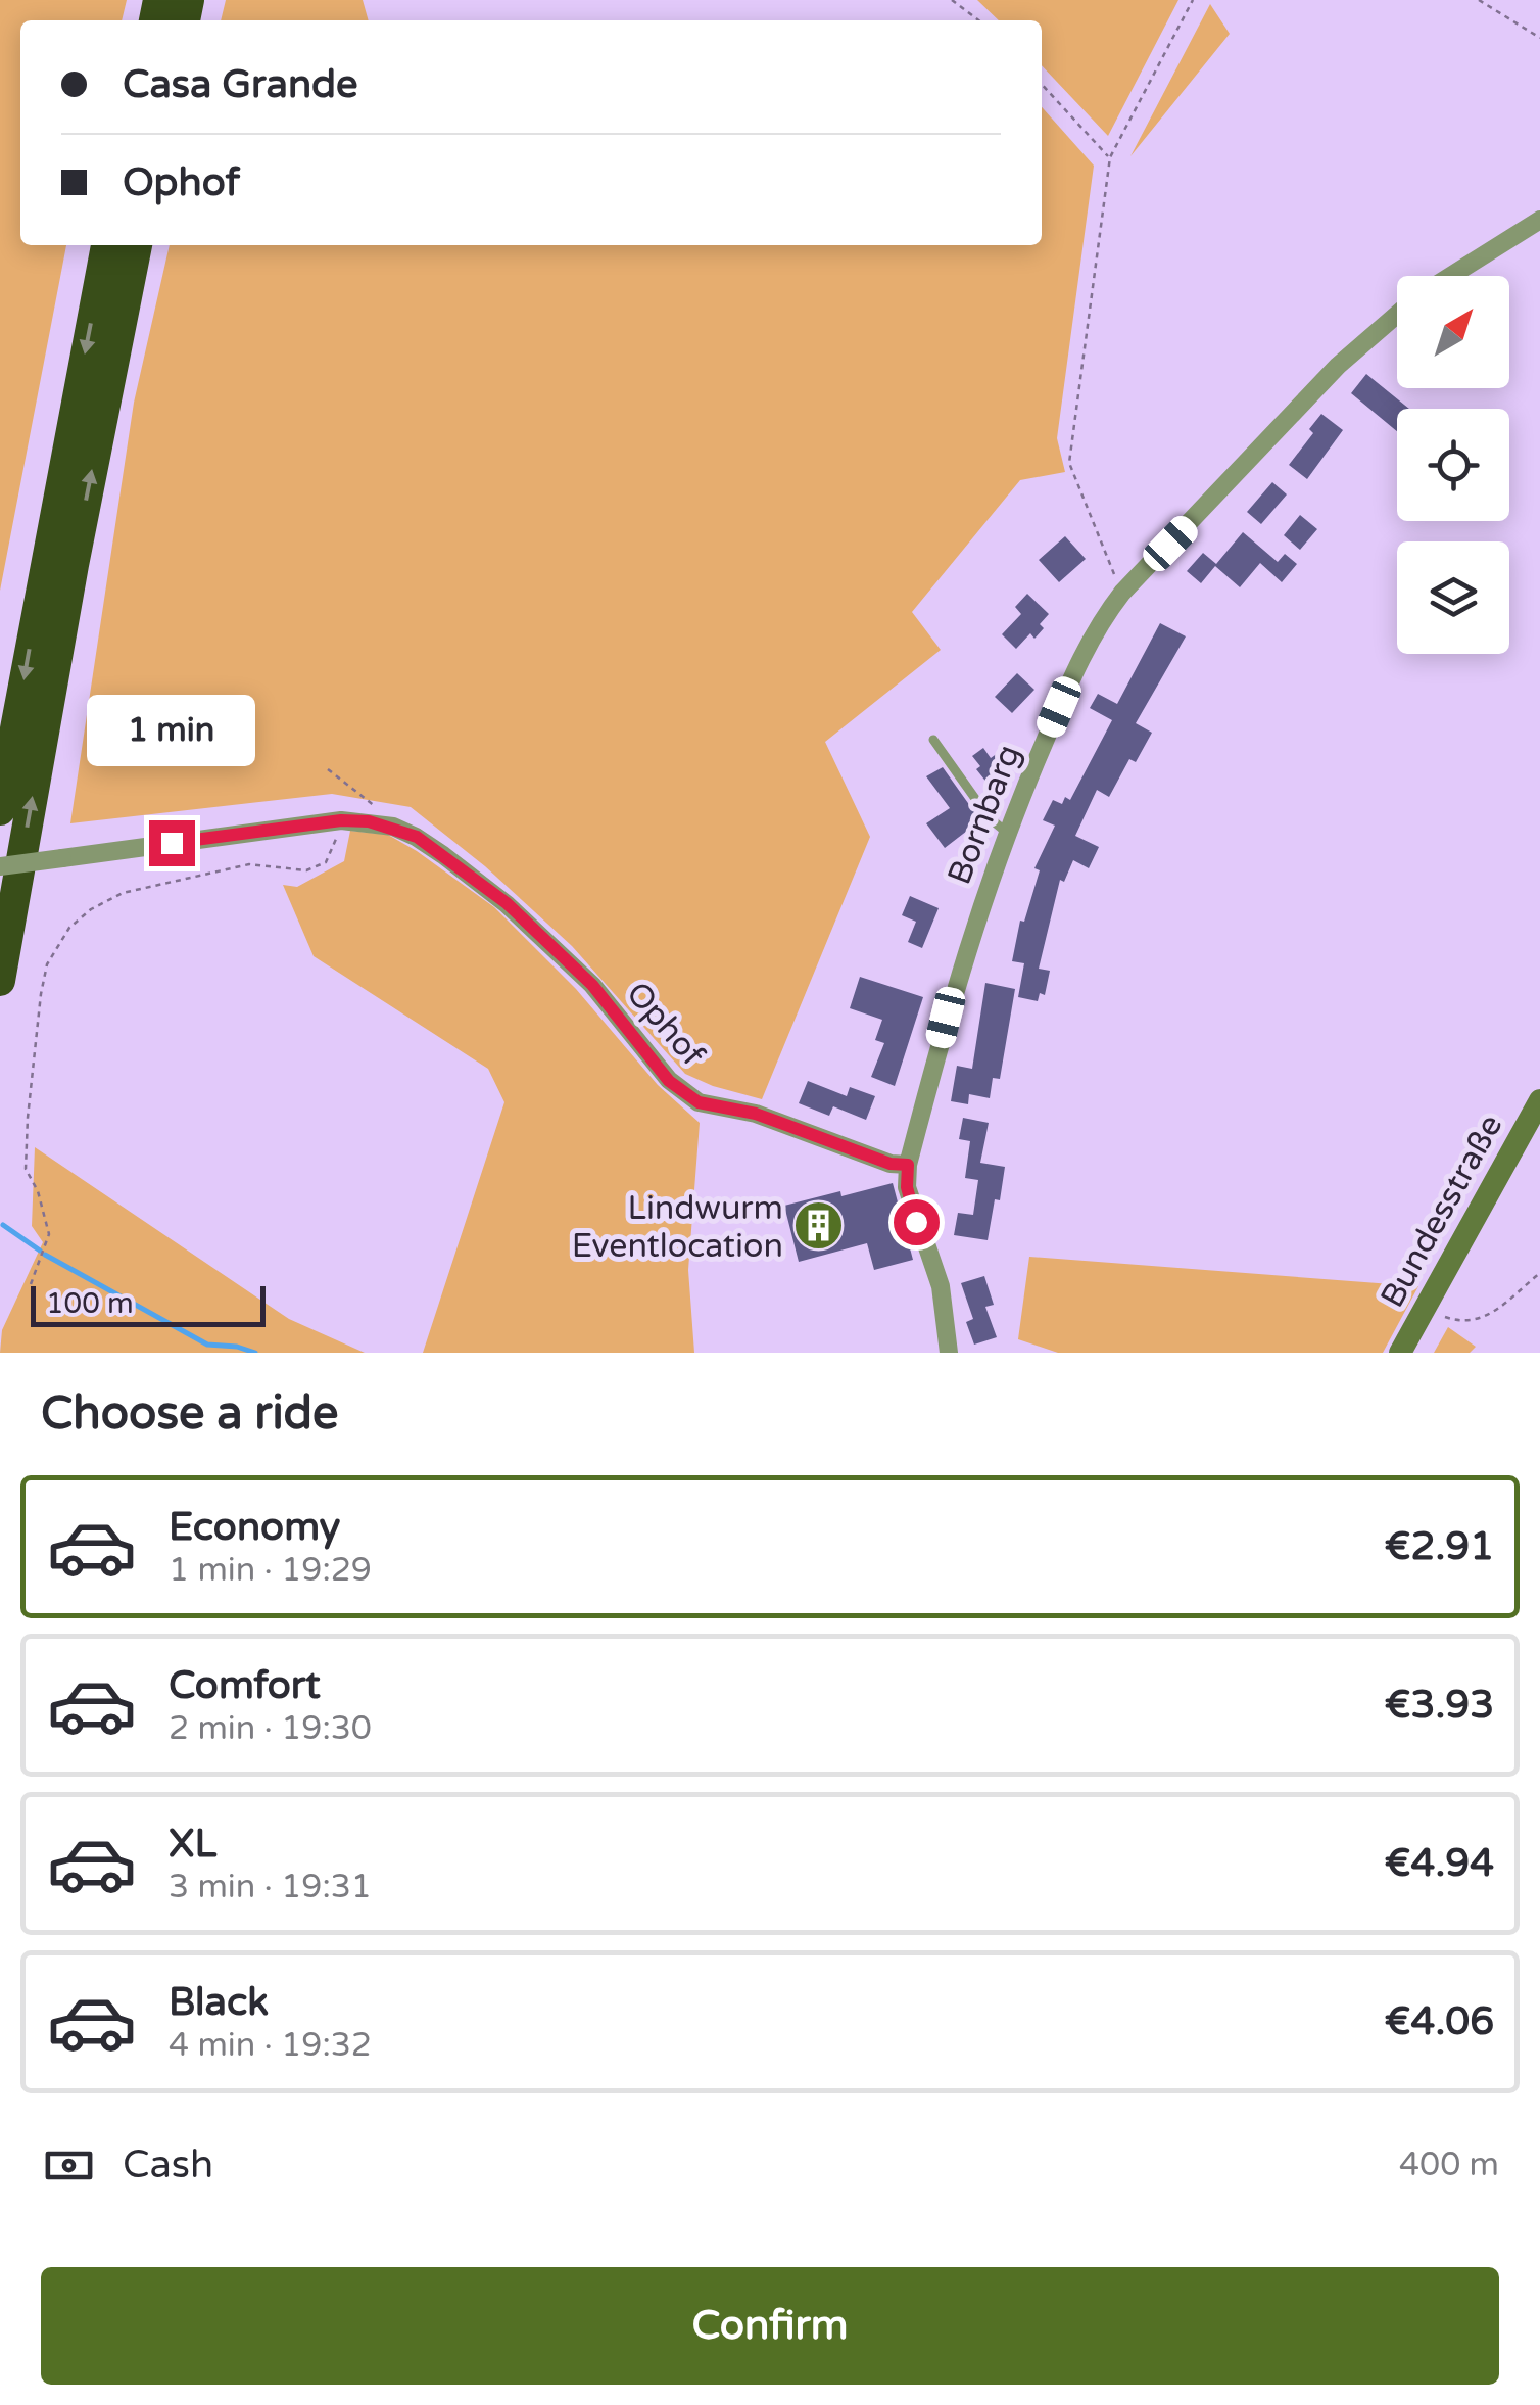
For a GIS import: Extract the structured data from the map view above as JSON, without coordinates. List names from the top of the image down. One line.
{"streets":{"street":["Bornbarg","Ophof","Bundesstraße"]},"crossings":[["Bornbarg","Ophof"]],"places":{"building":["Lindwurm Eventlocation"]},"scale_bar":"100 m","north":"top right","page":{"banner":["Casa Grande","Ophof"],"bubble":"1 min","scale":"100 m","heading":"Choose a ride","list":[{"name":"Economy","note":"1 min · 19:29","value":"€2.91"},{"name":"Comfort","note":"2 min · 19:30","value":"€3.93"},{"name":"XL","note":"3 min · 19:31","value":"€4.94"},{"name":"Black","note":"4 min · 19:32","value":"€4.06"}],"pay":["Cash","400 m"],"buttons":"Confirm"}}
